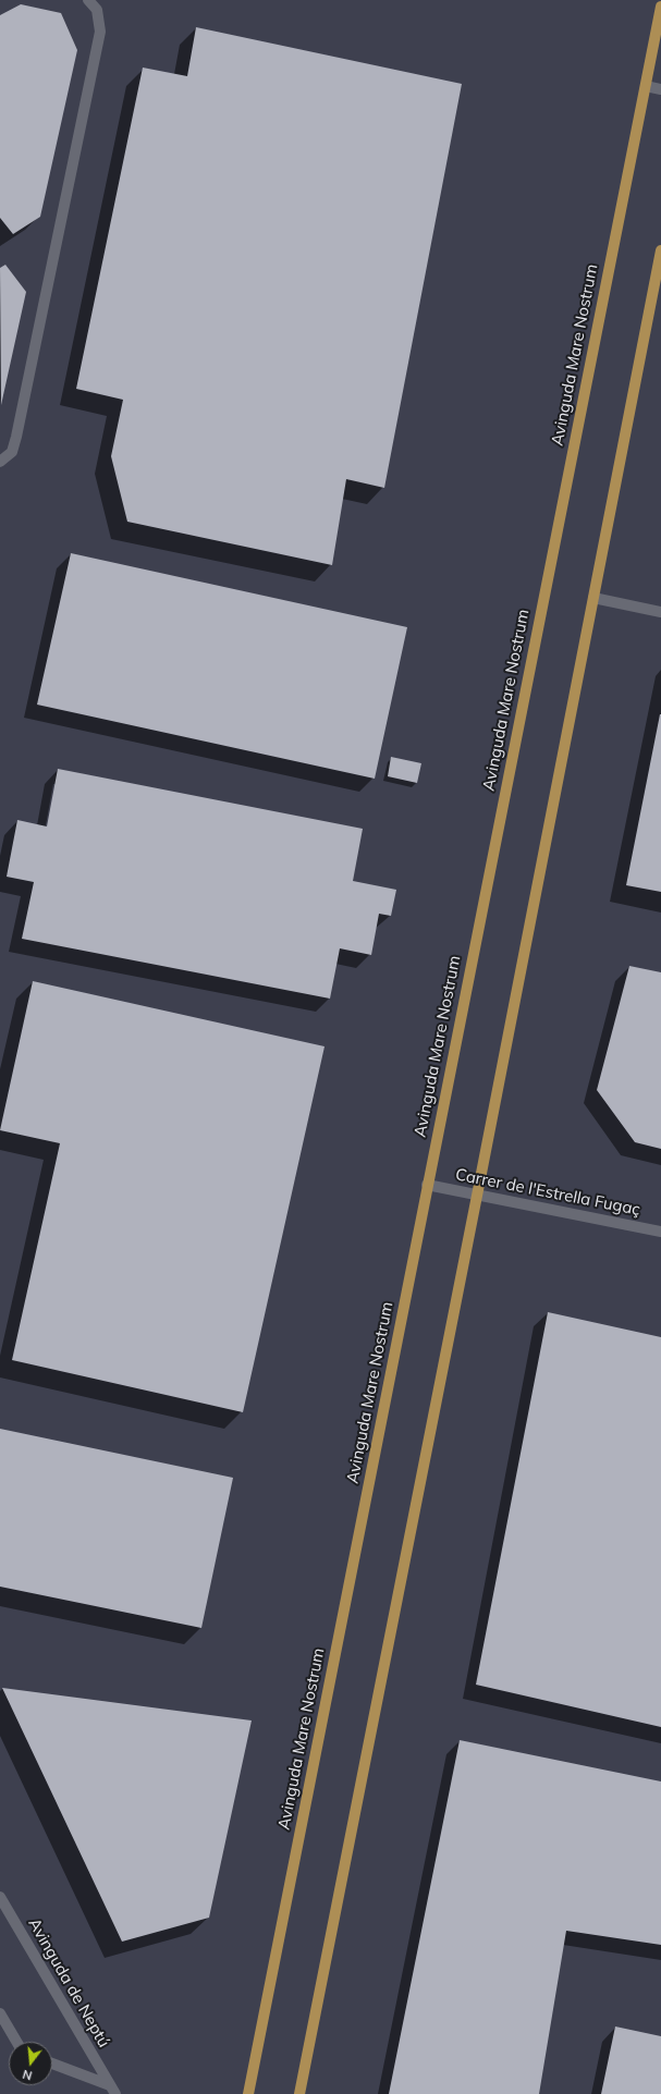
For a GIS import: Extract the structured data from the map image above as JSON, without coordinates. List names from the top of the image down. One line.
{"streets":{"main road":["Avinguda Mare Nostrum"],"street":["Carrer de l'Estrella Fugaç","Avinguda de Neptú"]},"crossings":[["Avinguda Mare Nostrum","Carrer de l'Estrella Fugaç"]],"north":"bottom"}
